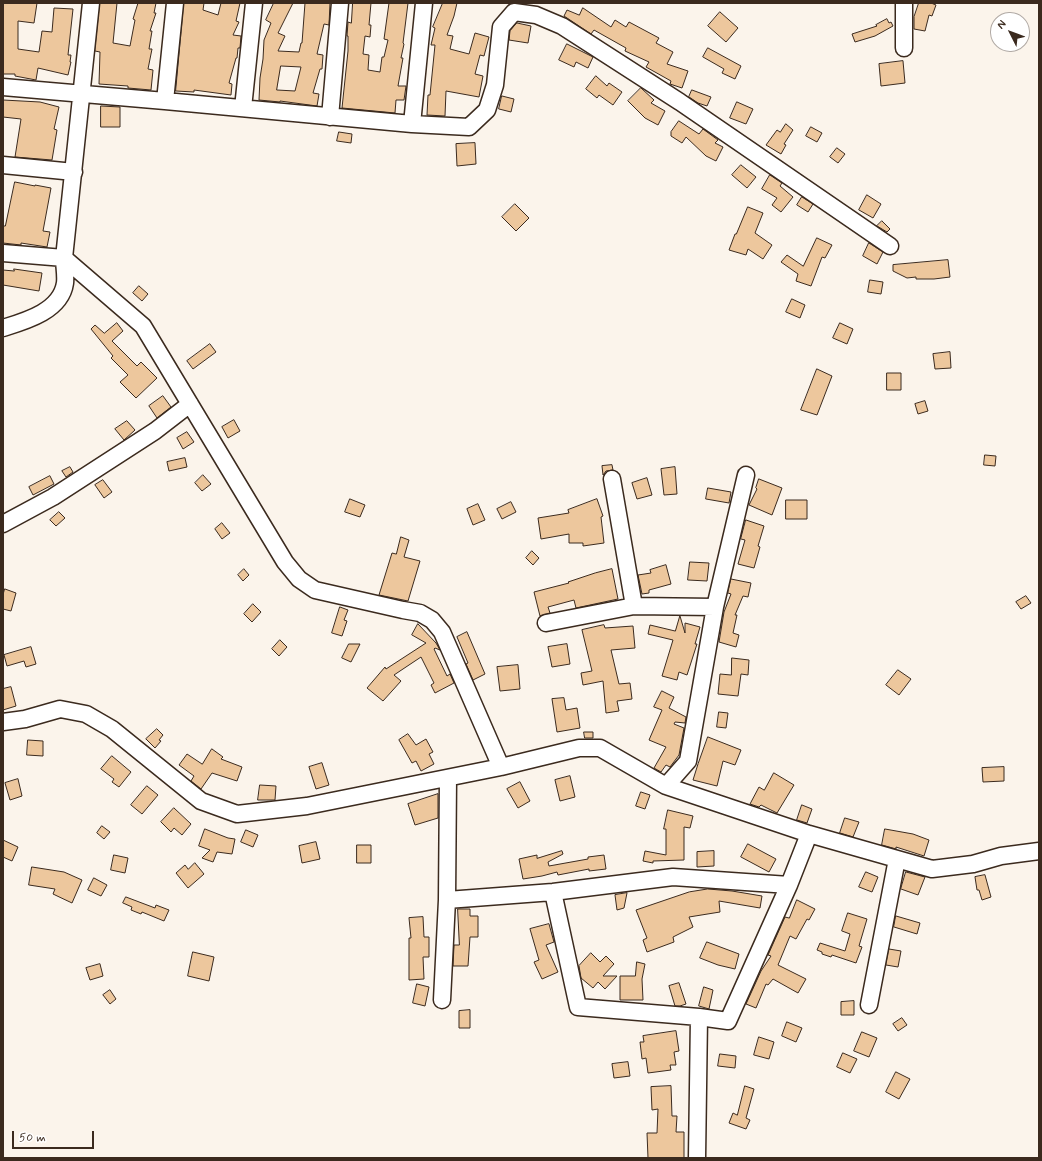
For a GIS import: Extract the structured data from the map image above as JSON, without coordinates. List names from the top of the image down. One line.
{"scale_bar":"50 m","north":"top left"}
